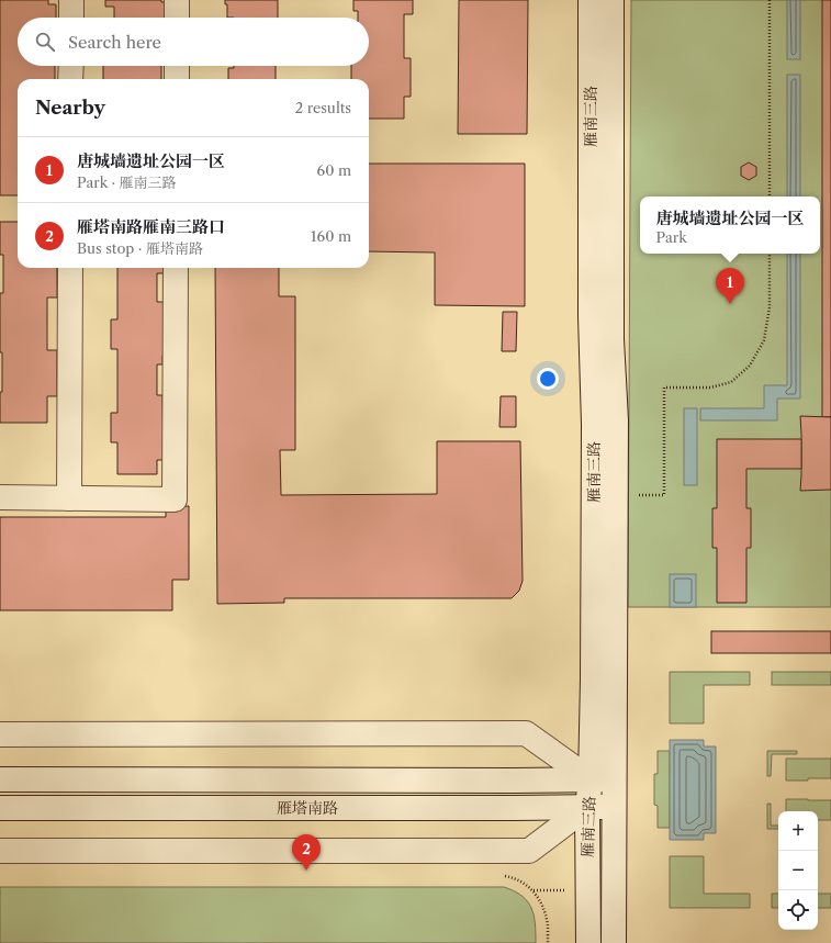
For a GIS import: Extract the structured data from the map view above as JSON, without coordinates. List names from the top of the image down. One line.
{"streets":{"street":["雁南三路","雁塔南路"]},"crossings":[["雁南三路","雁塔南路"]],"page":{"search":"Search here","heading":["Nearby","2 results"],"list":[{"mark":"1","name":"唐城墙遗址公园一区","note":"Park · 雁南三路","value":"60 m"},{"mark":"2","name":"雁塔南路雁南三路口","note":"Bus stop · 雁塔南路","value":"160 m"}],"popup":["唐城墙遗址公园一区","Park"],"pins":["1","2"],"map_buttons":["+","−"]}}
